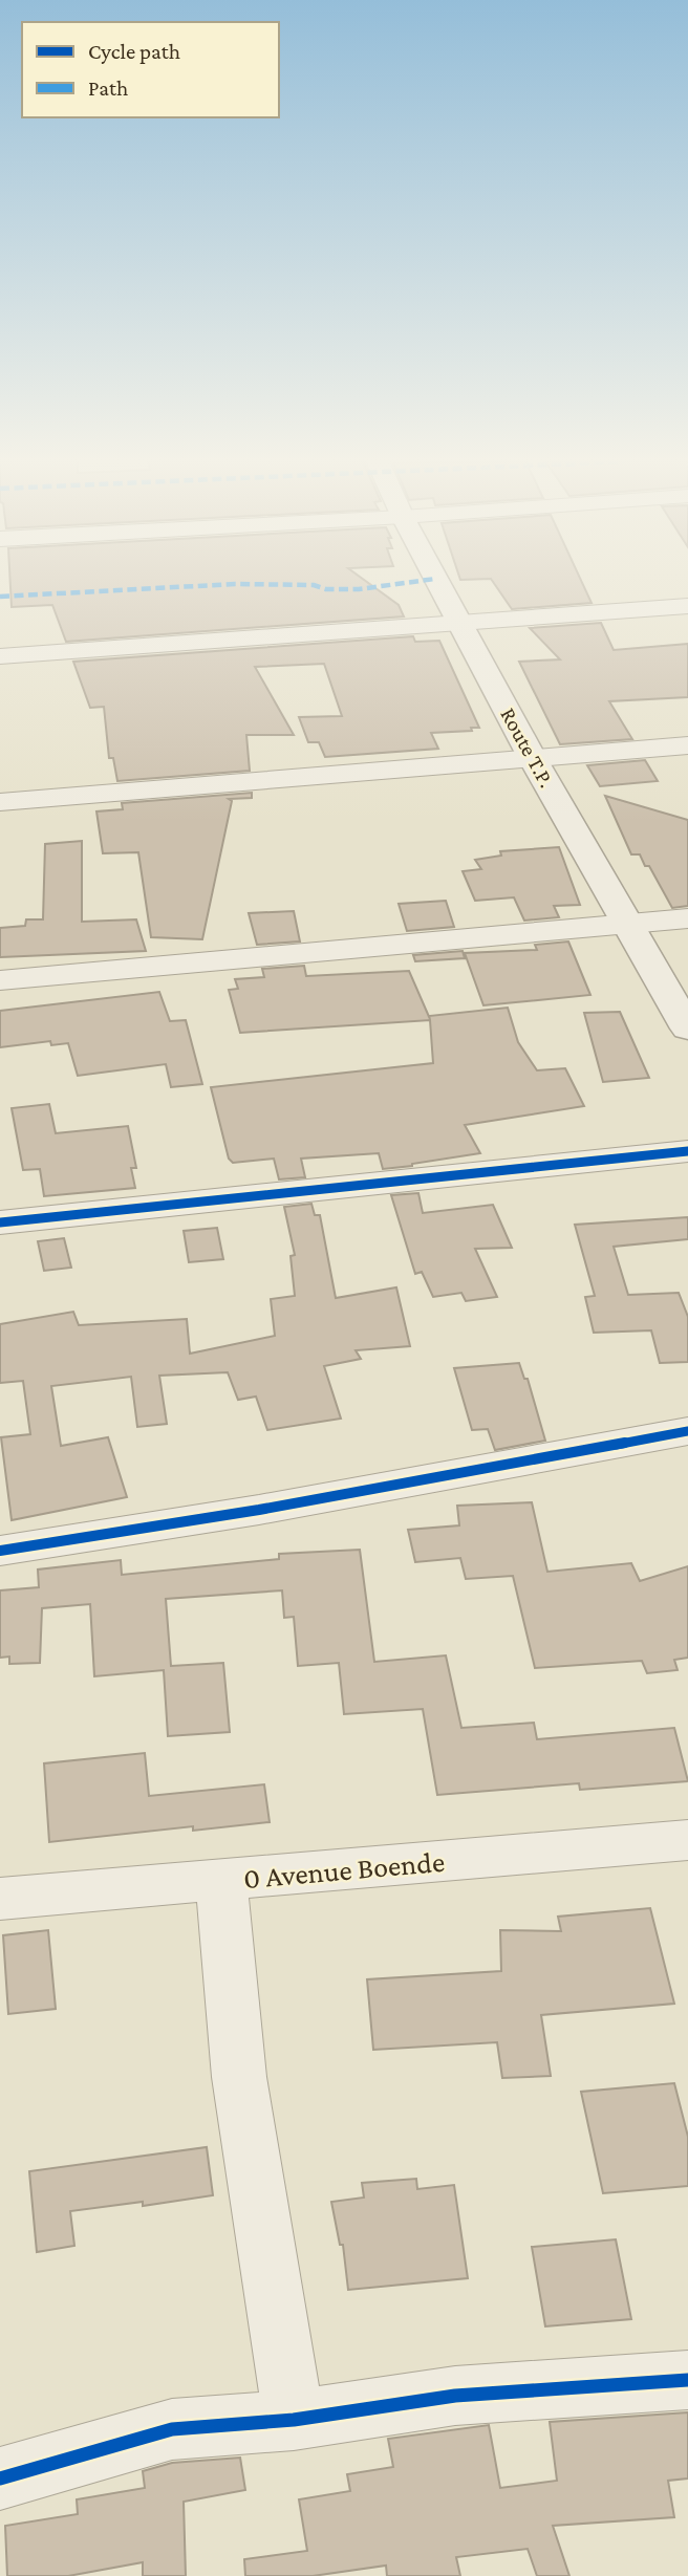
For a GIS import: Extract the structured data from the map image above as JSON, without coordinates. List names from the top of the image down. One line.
{"streets":{"street":["Route T.P.","0 Avenue Boende"]},"legend":["Cycle path","Path"]}
